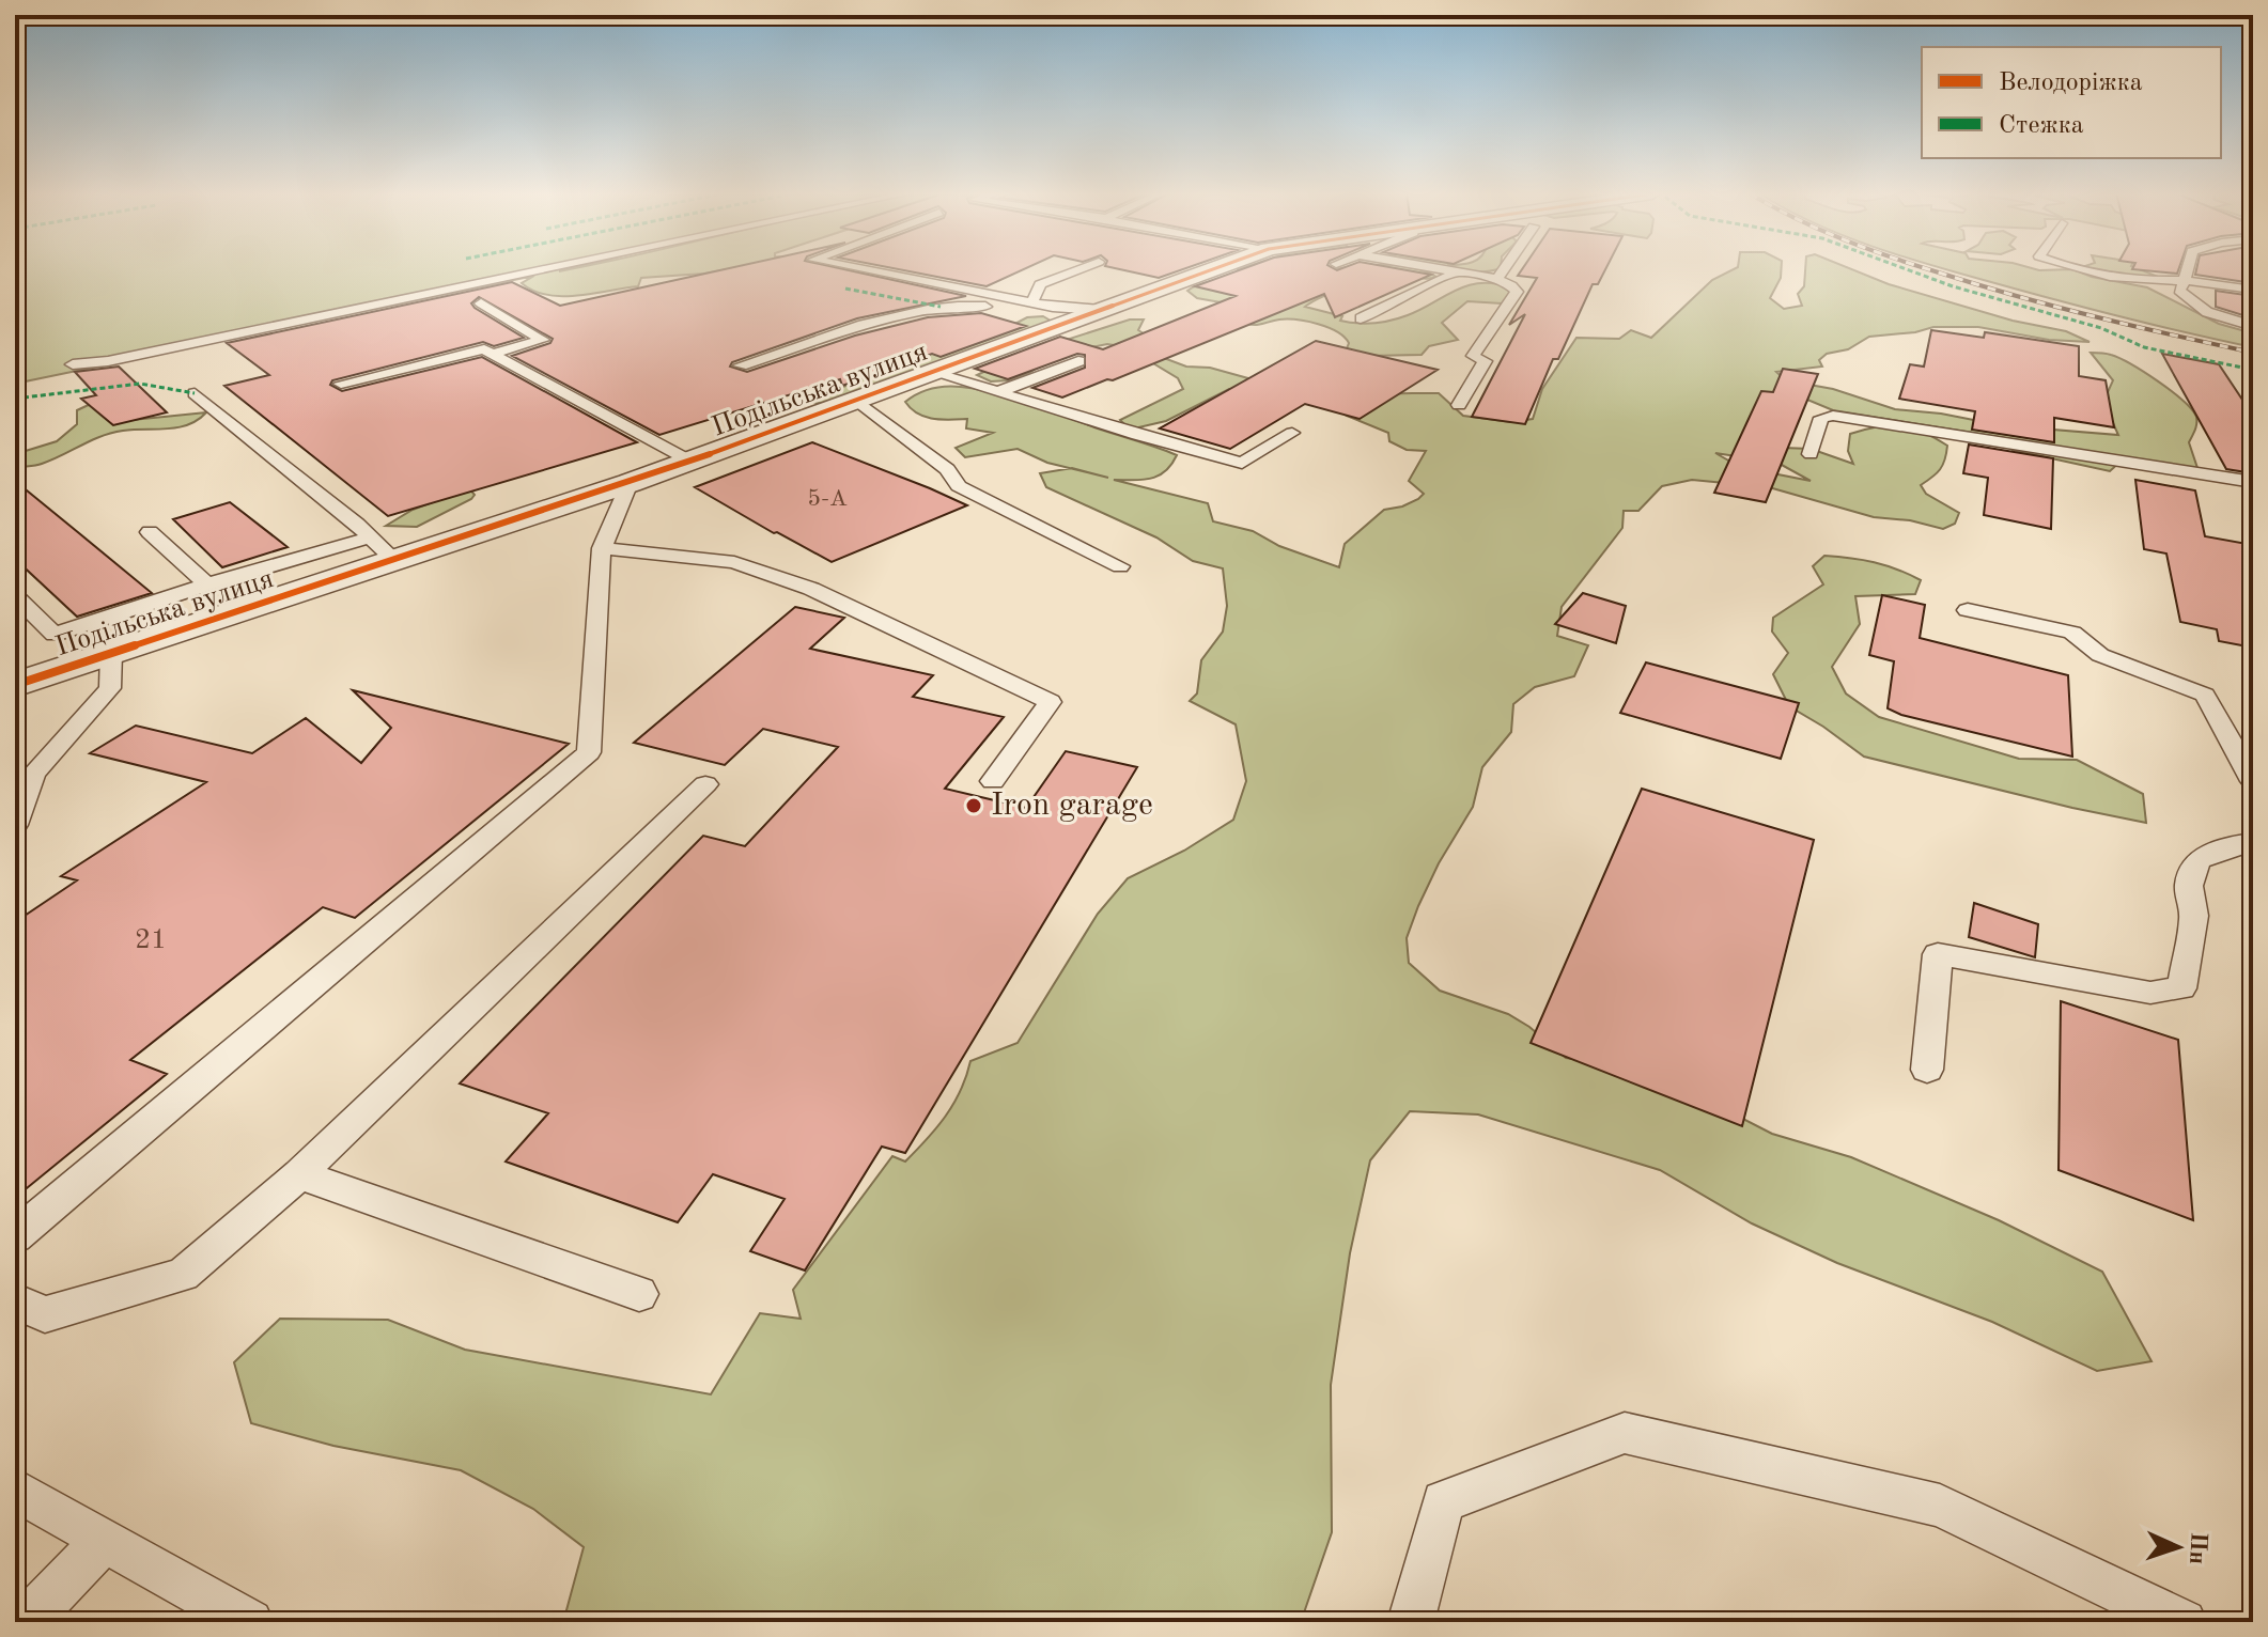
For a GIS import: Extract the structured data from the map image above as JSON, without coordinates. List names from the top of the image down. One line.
{"streets":{"street":["Подільська вулиця"]},"places":["Iron garage"],"house_numbers":["5-А","21"],"legend":["Велодоріжка","Стежка"],"north":"right"}
